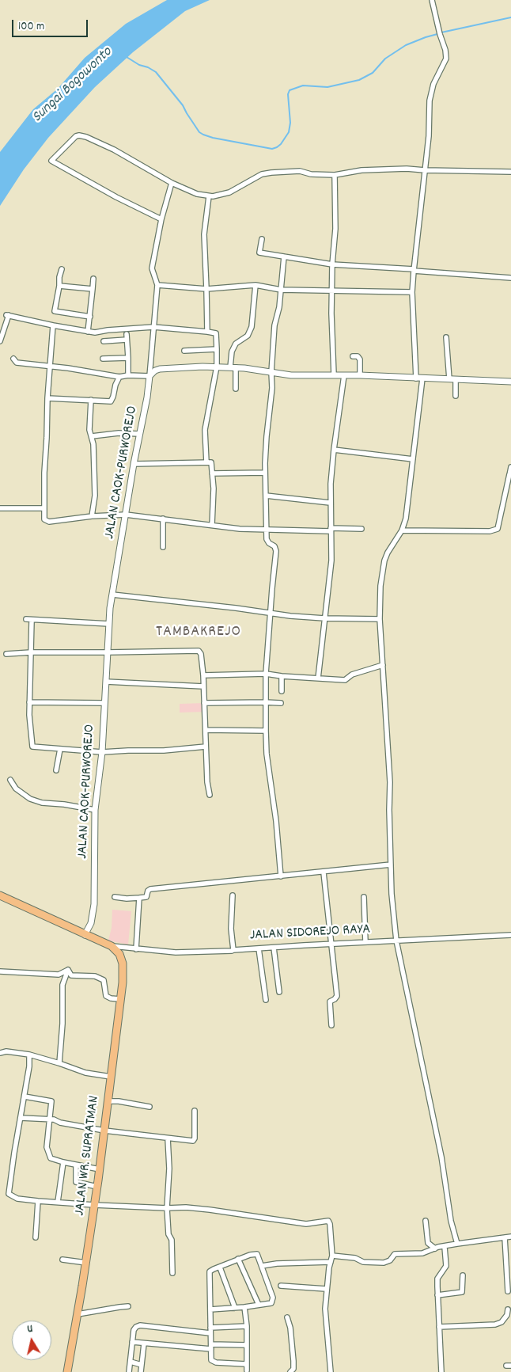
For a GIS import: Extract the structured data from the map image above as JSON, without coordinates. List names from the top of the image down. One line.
{"streets":{"main road":["JALAN WR. SUPRATMAN"],"street":["JALAN CAOK-PURWOREJO","JALAN SIDOREJO RAYA"]},"crossings":[["JALAN SIDOREJO RAYA","JALAN WR. SUPRATMAN"]],"districts":["TAMBAKREJO"],"water":["Sungai Bogowonto"],"scale_bar":"100 m","north":"top"}
